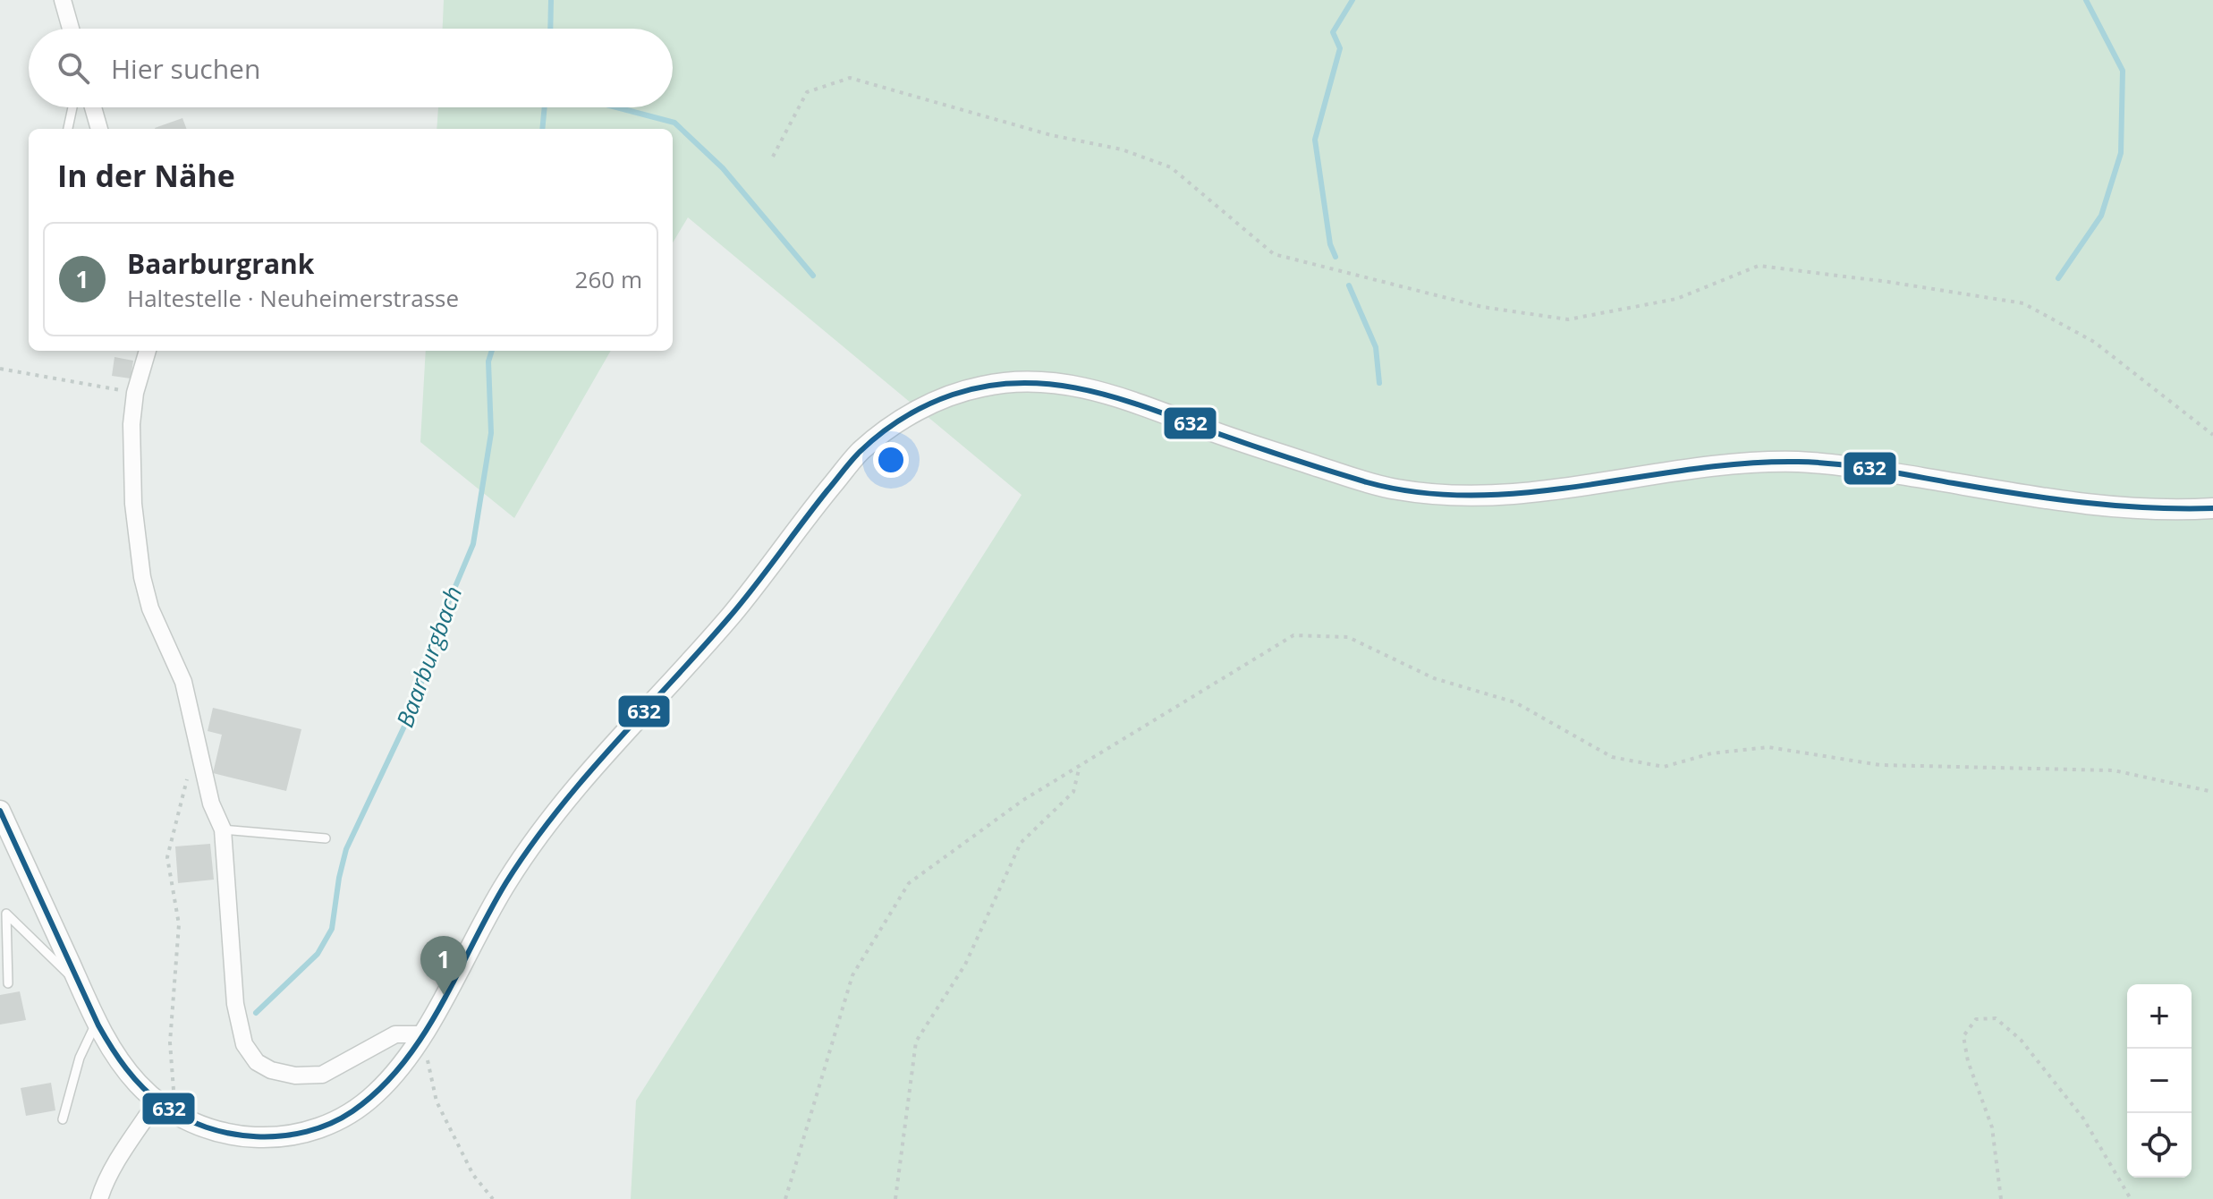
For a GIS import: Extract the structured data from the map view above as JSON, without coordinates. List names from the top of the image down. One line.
{"water":["Baarburgbach"],"lines":["transit line 632"],"page":{"search":"Hier suchen","heading":"In der Nähe","list":[{"mark":"1","name":"Baarburgrank","note":"Haltestelle · Neuheimerstrasse","value":"260 m"}],"pins":"1","map_buttons":["+","−"]}}
